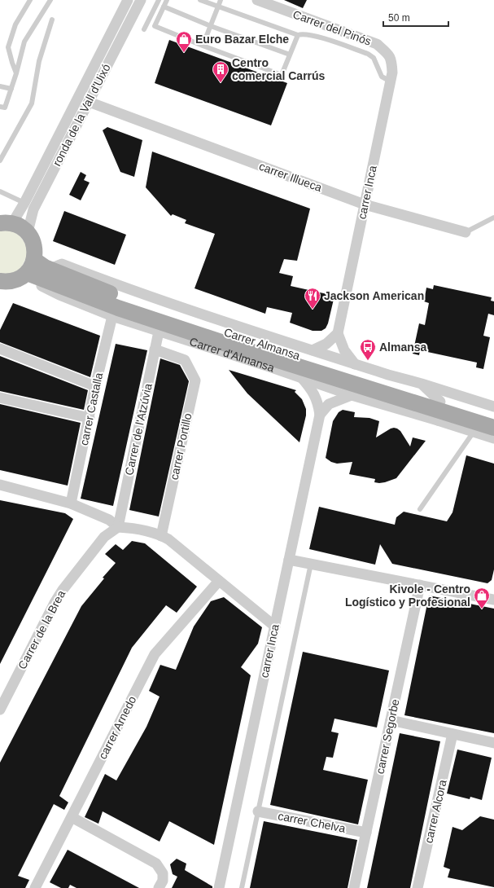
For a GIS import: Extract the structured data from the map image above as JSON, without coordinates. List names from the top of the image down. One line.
{"streets":{"main road":["Carrer Almansa","Carrer d'Almansa"],"street":["Carrer del Pinós","ronda de la Vall d'Uixó","carrer Illueca","carrer Inca","carrer Castalla","Carrer de l'Atzúvia","carrer Portillo","Carrer de la Brea","carrer Arnedo","carrer Segorbe","carrer Alcora","carrer Chelva"]},"crossings":[["Carrer del Pinós","carrer Inca"],["ronda de la Vall d'Uixó","carrer Illueca"],["carrer Illueca","carrer Inca"],["Carrer Almansa","Carrer d'Almansa"],["Carrer d'Almansa","carrer Castalla"],["Carrer d'Almansa","Carrer de l'Atzúvia"],["Carrer d'Almansa","carrer Portillo"],["Carrer de l'Atzúvia","Carrer de la Brea"],["carrer Segorbe","carrer Chelva"]],"places":{"shop":["Euro Bazar Elche","Kivole - Centro Logístico y Profesional"],"building":["Centro comercial Carrús"],"restaurant":["Jackson American"],"bus stop":["Almansa"]},"scale_bar":"50 m"}
